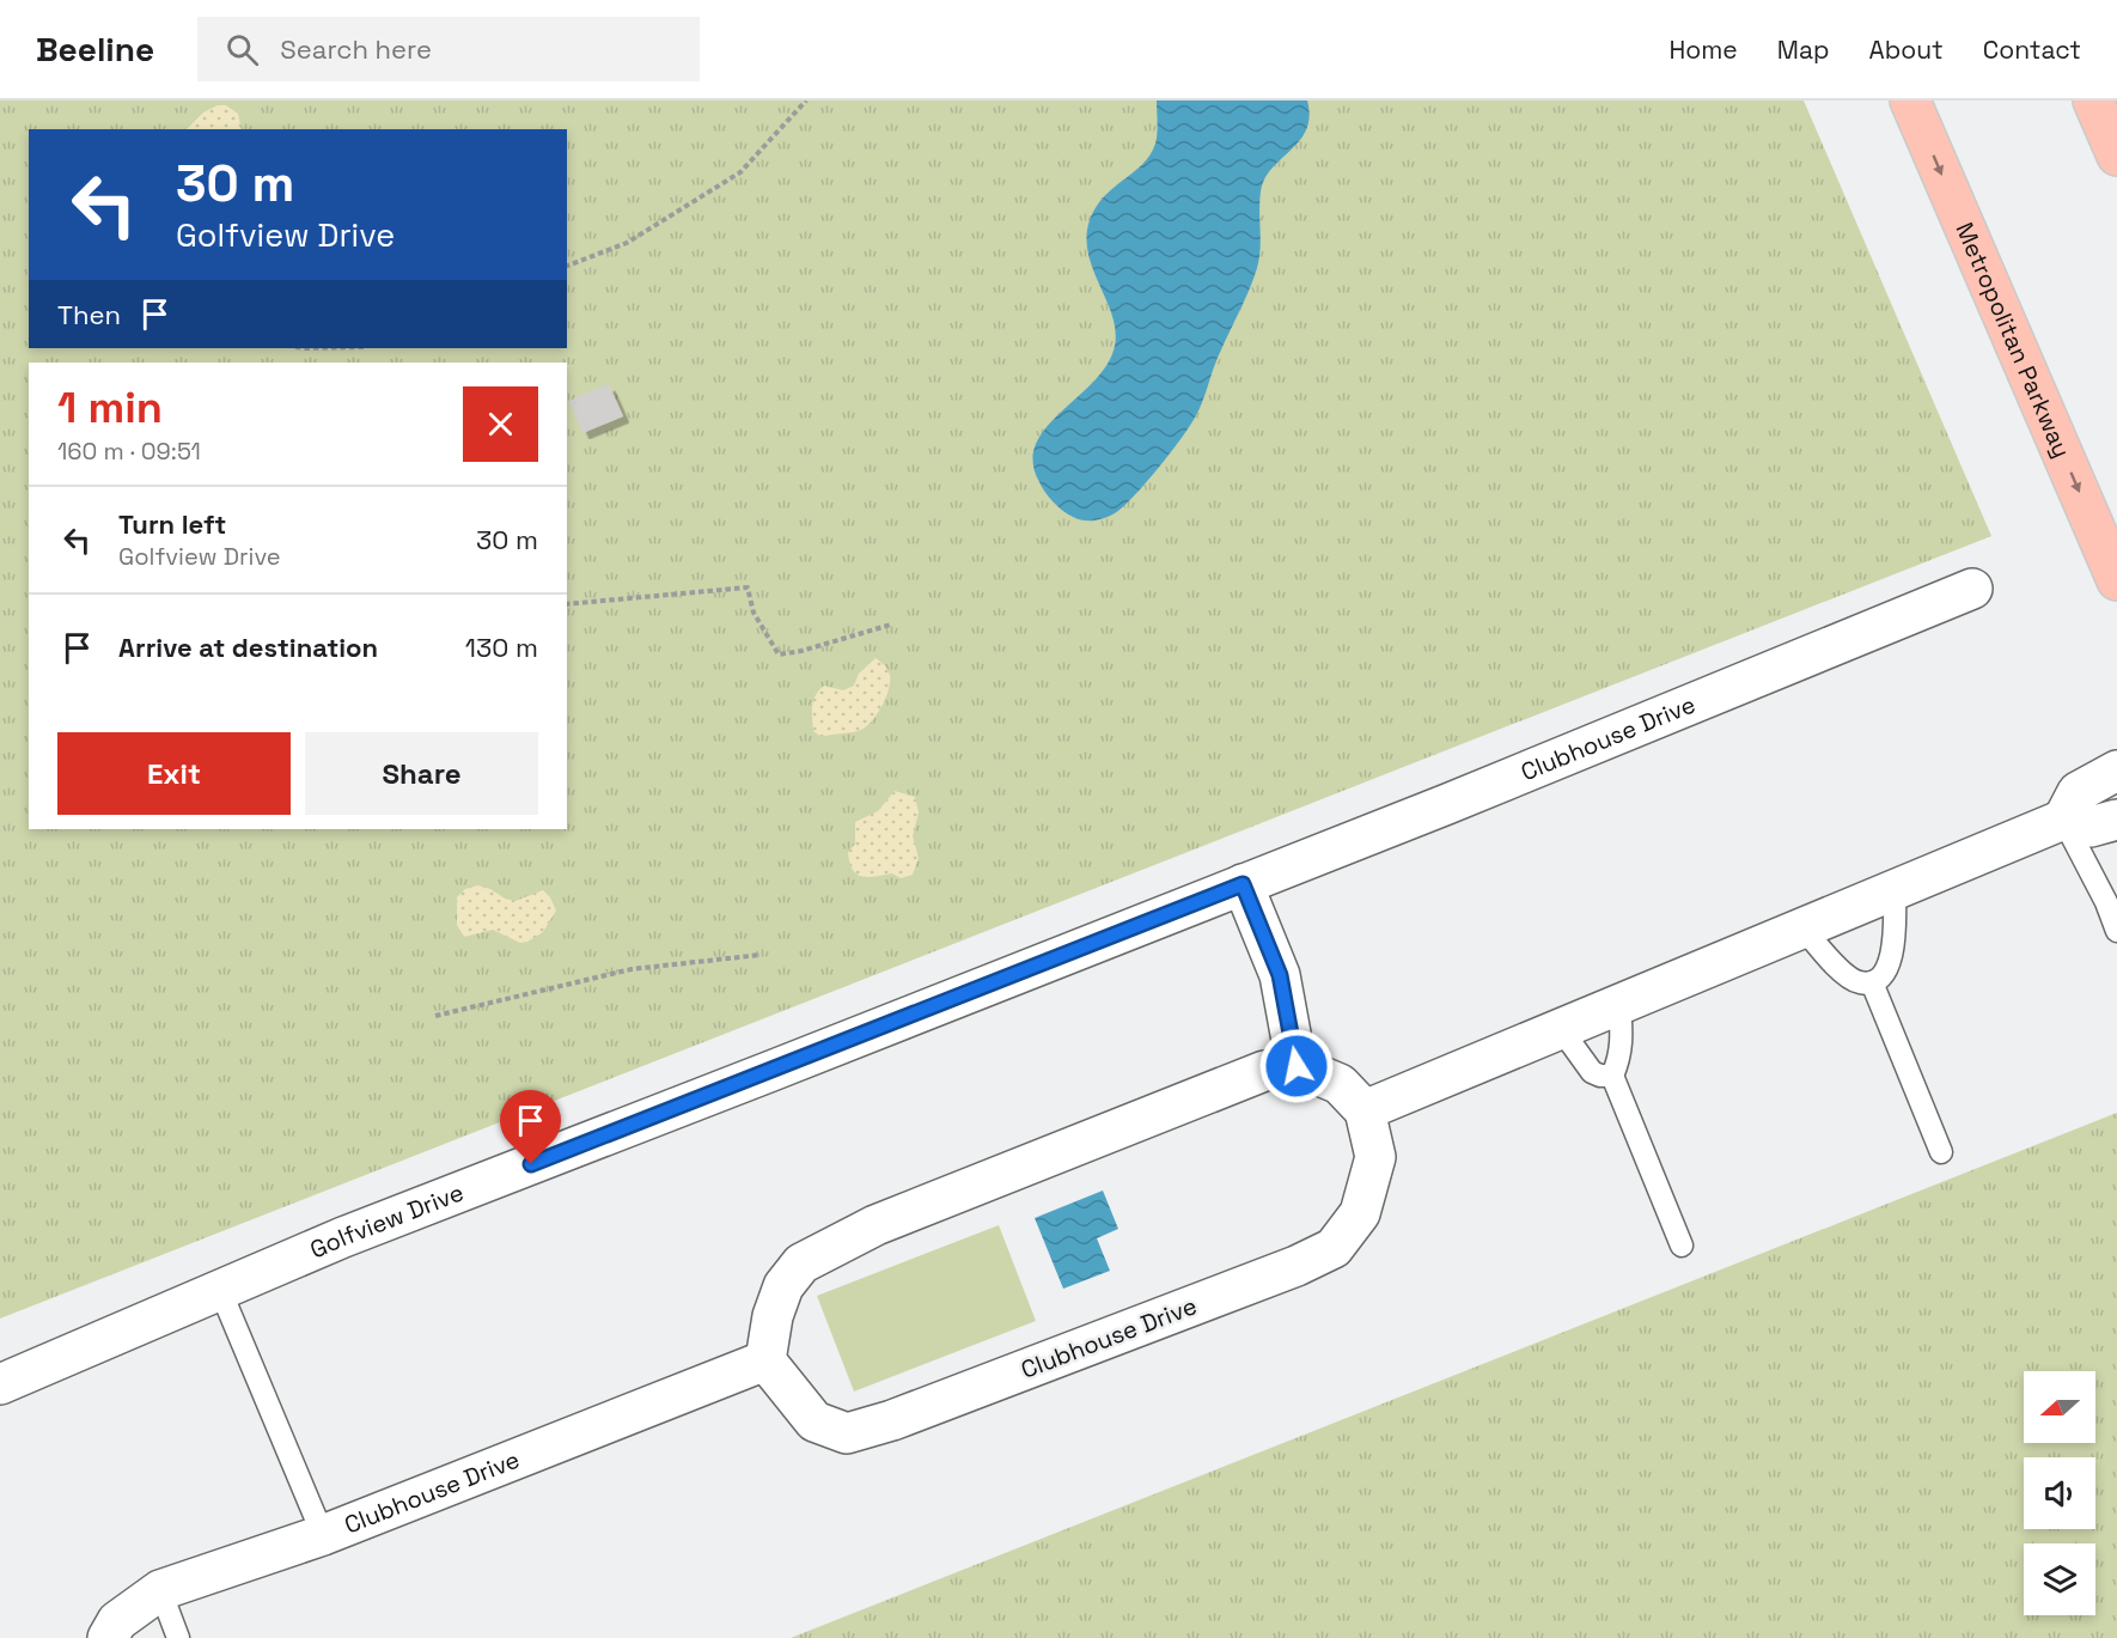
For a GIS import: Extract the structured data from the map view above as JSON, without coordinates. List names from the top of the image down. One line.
{"streets":{"main road":["Metropolitan Parkway"],"street":["Clubhouse Drive","Golfview Drive"]},"crossings":[["Clubhouse Drive","Golfview Drive"]],"one_way":["Metropolitan Parkway"],"north":"left","page":{"header":"Beeline","search":"Search here","nav":["Home","Map","About","Contact"],"turn":["30 m","Golfview Drive"],"then":"Then","heading":["1 min","160 m · 09:51"],"list":[{"name":"Turn left","note":"Golfview Drive","value":"30 m"},{"name":"Arrive at destination","value":"130 m"}],"buttons":["Exit","Share"]}}
